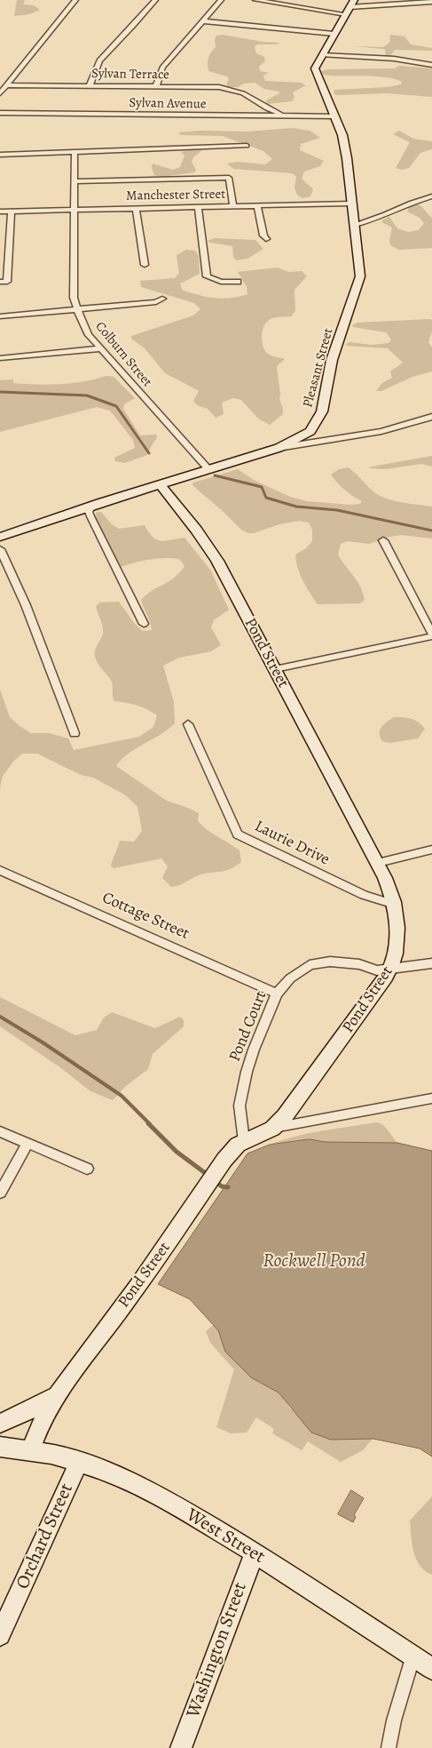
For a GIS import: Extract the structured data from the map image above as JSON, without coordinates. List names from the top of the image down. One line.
{"streets":{"street":["Sylvan Terrace","Sylvan Avenue","Manchester Street","Colburn Street","Pleasant Street","Pond Street","Laurie Drive","Cottage Street","Pond Court","Orchard Street","West Street","Washington Street"]},"crossings":[["Sylvan Terrace","Sylvan Avenue"],["Sylvan Avenue","Pleasant Street"],["Manchester Street","Colburn Street"],["Manchester Street","Pleasant Street"],["Colburn Street","Pleasant Street"],["Pleasant Street","Pond Street"],["Pond Street","Laurie Drive"],["Pond Street","Pond Court"],["Pond Street","West Street"],["Cottage Street","Pond Court"],["Orchard Street","West Street"],["West Street","Washington Street"]],"water":["Rockwell Pond"]}
